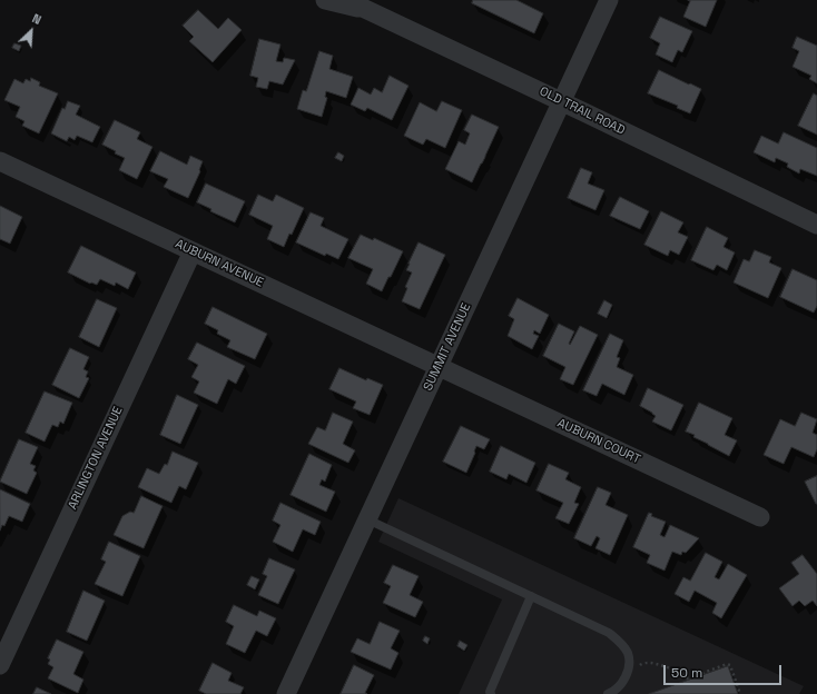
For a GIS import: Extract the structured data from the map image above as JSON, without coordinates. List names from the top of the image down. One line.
{"streets":{"street":["OLD TRAIL ROAD","AUBURN AVENUE","SUMMIT AVENUE","AUBURN COURT","ARLINGTON AVENUE"]},"crossings":[["OLD TRAIL ROAD","SUMMIT AVENUE"],["AUBURN AVENUE","SUMMIT AVENUE"],["AUBURN AVENUE","AUBURN COURT"],["AUBURN AVENUE","ARLINGTON AVENUE"],["SUMMIT AVENUE","AUBURN COURT"]],"scale_bar":"50 m","north":"top right"}
